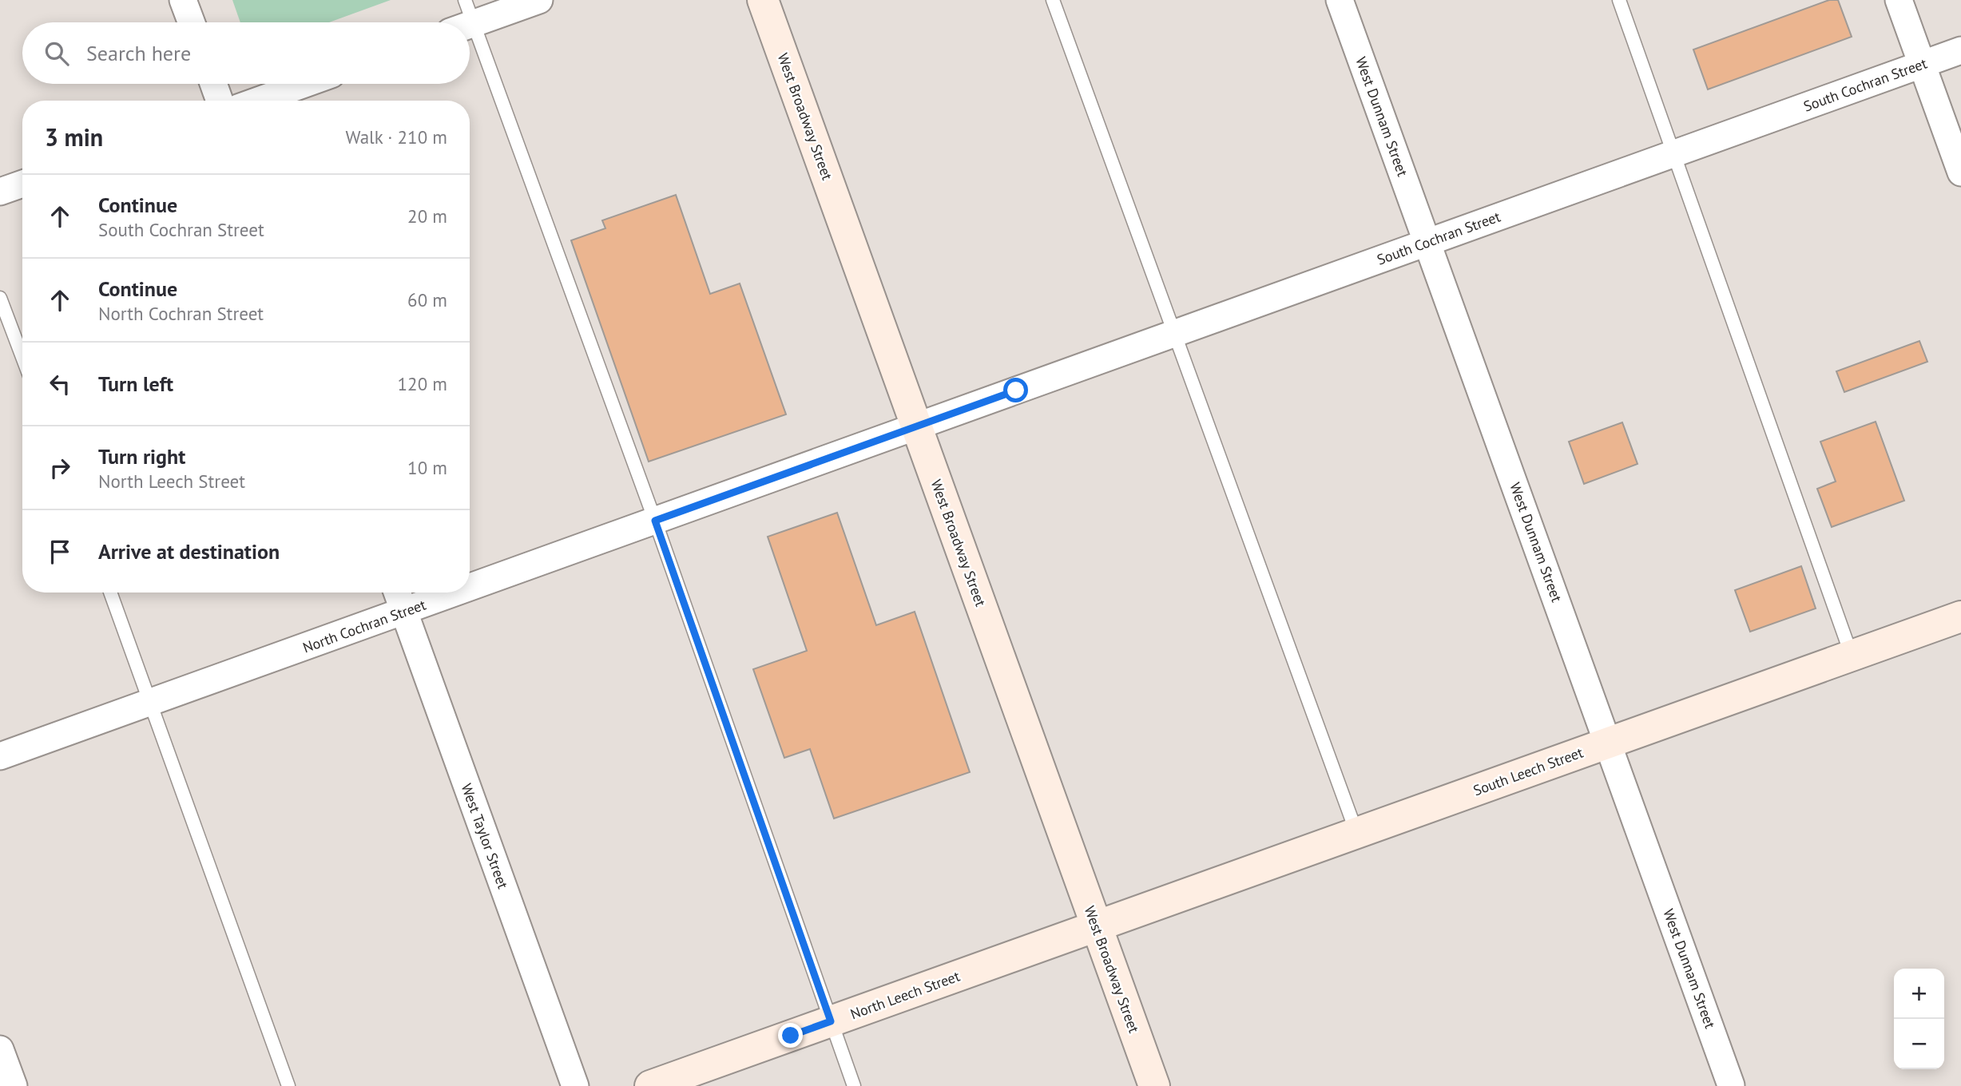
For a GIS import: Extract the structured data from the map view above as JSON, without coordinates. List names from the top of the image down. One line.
{"streets":{"street":["South Cochran Street","West Broadway Street","West Dunnam Street","North Cochran Street","South Leech Street","West Taylor Street","North Leech Street"]},"crossings":[["South Cochran Street","West Broadway Street"],["South Cochran Street","West Dunnam Street"],["South Cochran Street","North Cochran Street"],["West Broadway Street","North Cochran Street"],["West Broadway Street","South Leech Street"],["West Broadway Street","North Leech Street"],["West Dunnam Street","South Leech Street"],["North Cochran Street","West Taylor Street"],["South Leech Street","North Leech Street"]],"page":{"search":"Search here","heading":["3 min","Walk · 210 m"],"list":[["Continue","South Cochran Street","20 m"],["Continue","North Cochran Street","60 m"],["Turn left","120 m"],["Turn right","North Leech Street","10 m"],"Arrive at destination"],"map_buttons":["+","−"]}}
